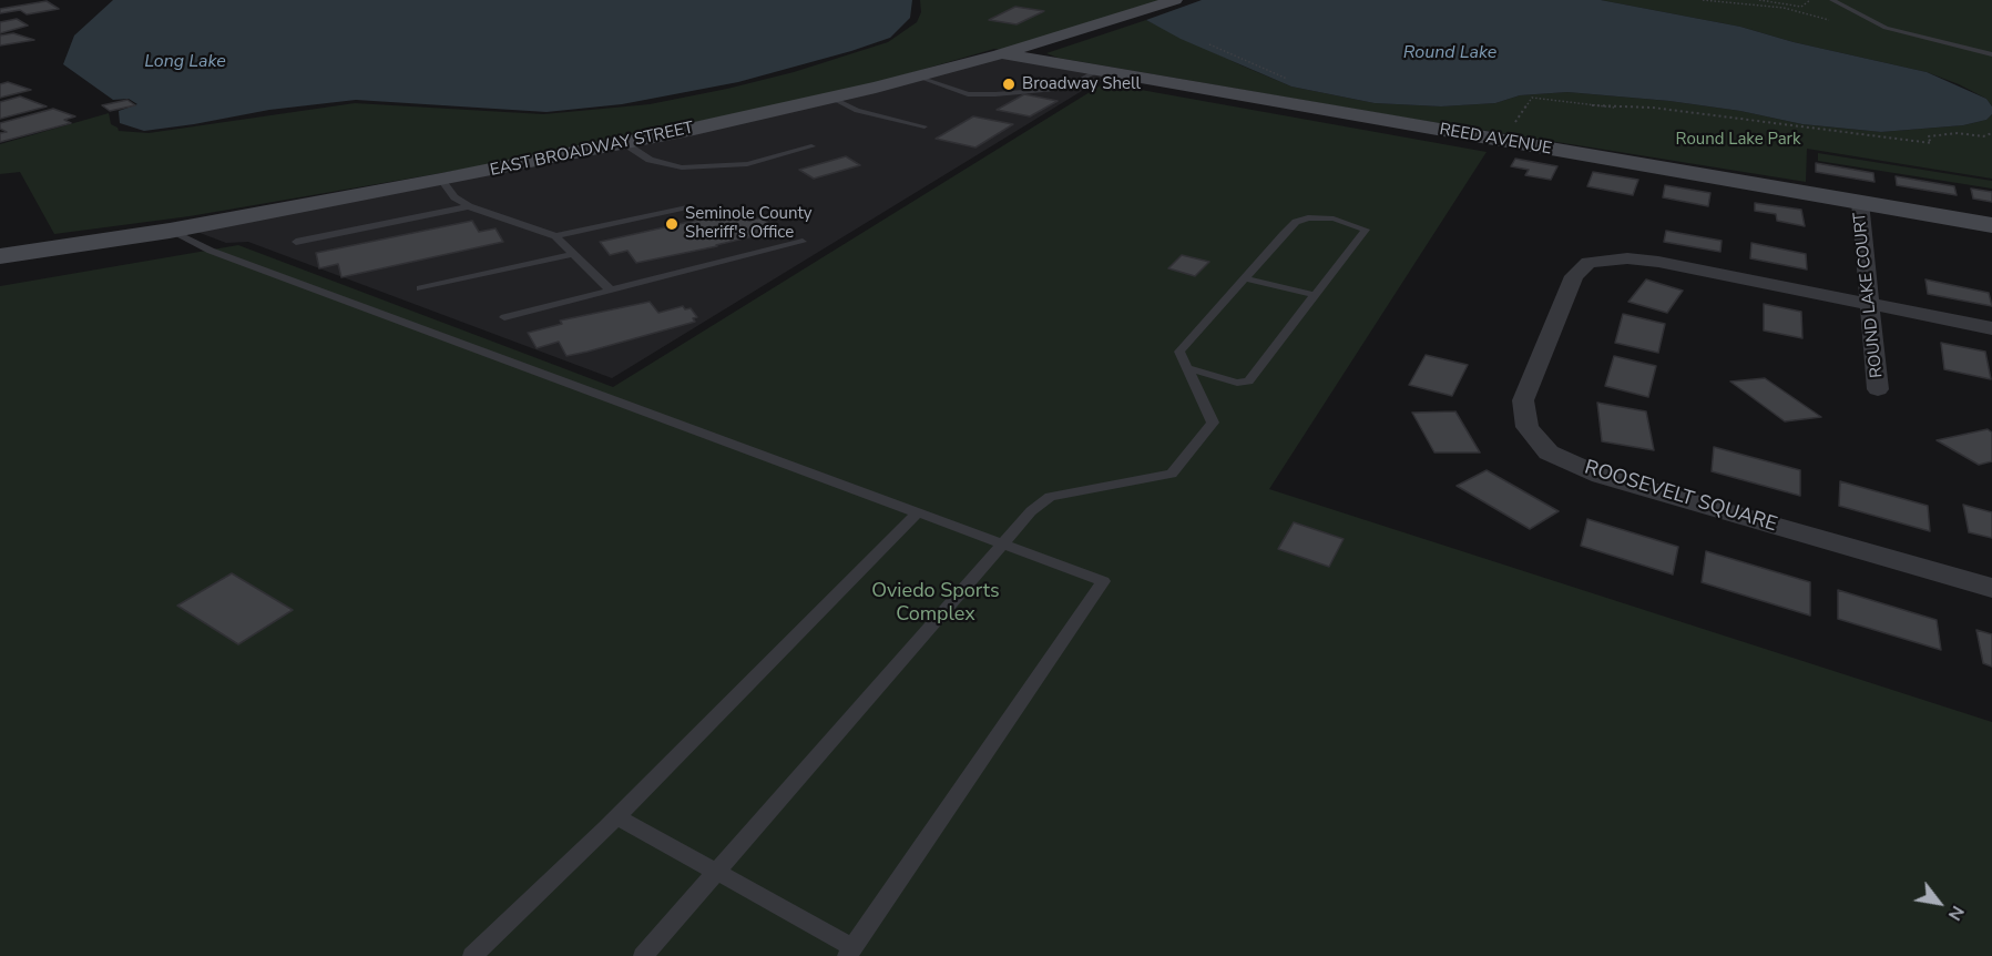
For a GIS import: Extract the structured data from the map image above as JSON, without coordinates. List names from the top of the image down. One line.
{"streets":{"main road":["REED AVENUE","EAST BROADWAY STREET"],"street":["ROUND LAKE COURT","ROOSEVELT SQUARE"]},"crossings":[["REED AVENUE","EAST BROADWAY STREET"],["REED AVENUE","ROUND LAKE COURT"],["ROUND LAKE COURT","ROOSEVELT SQUARE"]],"water":["Round Lake","Long Lake"],"parks":["Round Lake Park","Oviedo Sports Complex"],"places":["Broadway Shell","Seminole County Sheriff's Office"],"north":"bottom right"}
